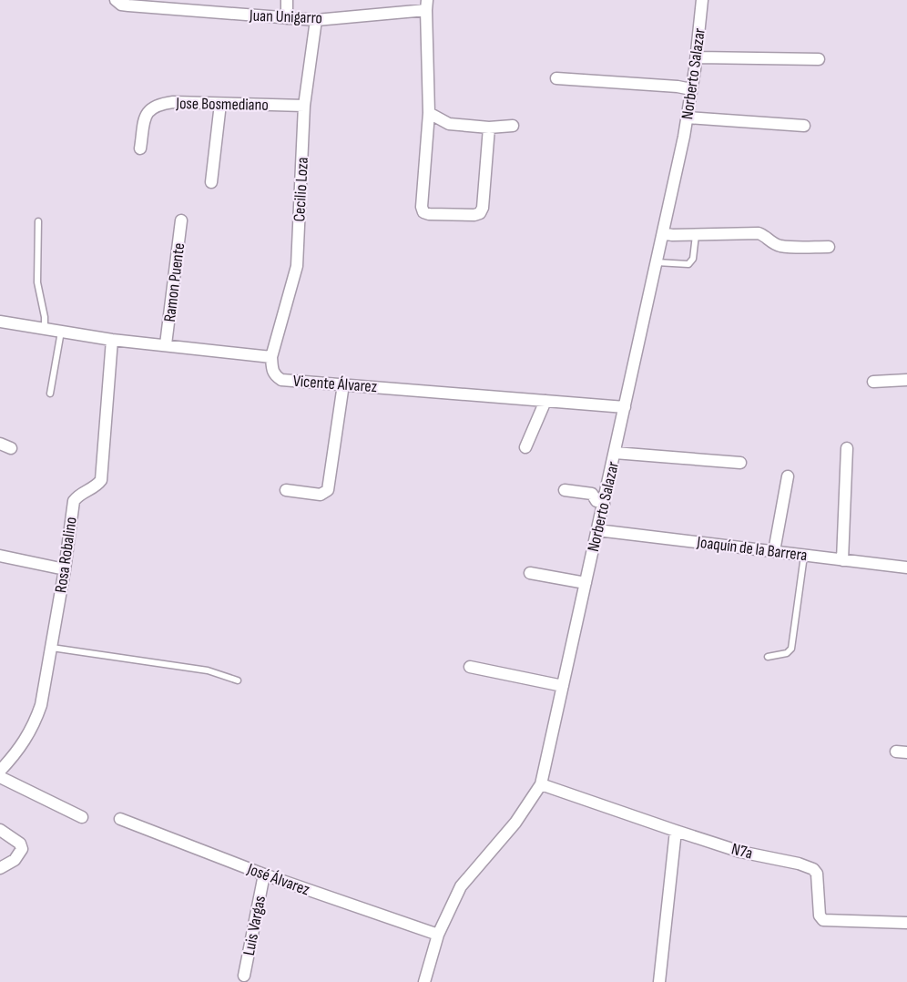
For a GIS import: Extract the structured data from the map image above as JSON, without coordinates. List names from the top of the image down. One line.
{"streets":{"street":["Juan Unigarro","Norberto Salazar","Jose Bosmediano","Cecilio Loza","Ramon Puente","Vicente Álvarez","Joaquín de la Barrera","Rosa Robalino","N7a","José Álvarez","Luis Vargas"]},"crossings":[["Juan Unigarro","Cecilio Loza"],["Norberto Salazar","Vicente Álvarez"],["Norberto Salazar","Joaquín de la Barrera"],["Norberto Salazar","N7a"],["Norberto Salazar","José Álvarez"],["Jose Bosmediano","Cecilio Loza"],["Cecilio Loza","Vicente Álvarez"],["José Álvarez","Luis Vargas"]]}
